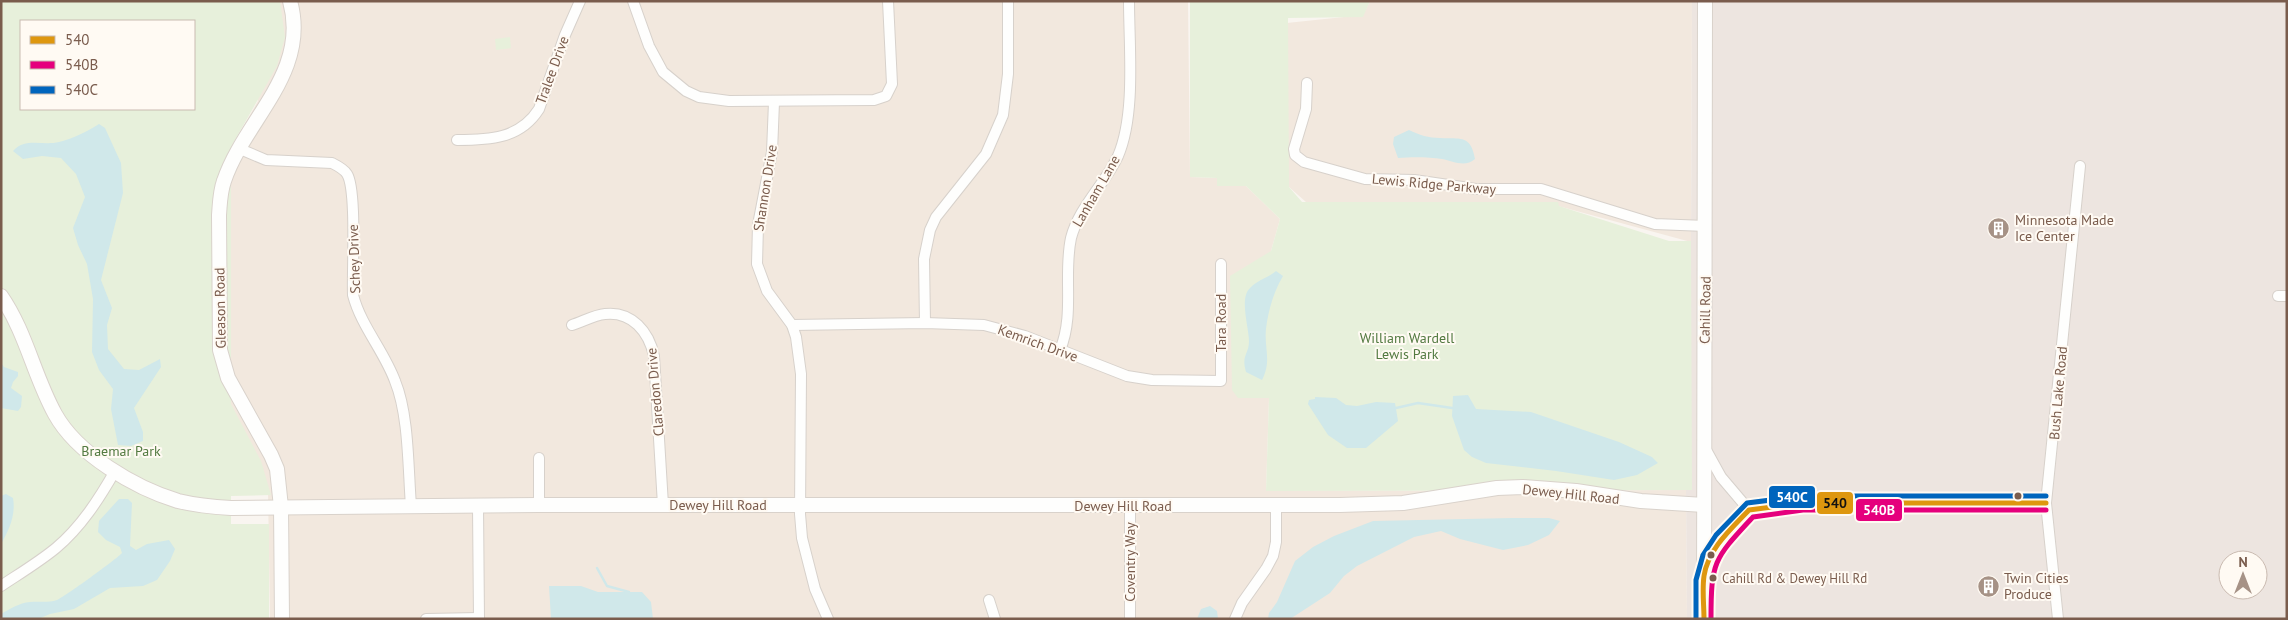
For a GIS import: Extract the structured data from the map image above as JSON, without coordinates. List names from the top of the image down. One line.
{"streets":{"street":["Tralee Drive","Lewis Ridge Parkway","Shannon Drive","Lanham Lane","Schey Drive","Gleason Road","Cahill Road","Tara Road","Kemrich Drive","Claredon Drive","Bush Lake Road","Dewey Hill Road","Coventry Way"]},"crossings":[["Lewis Ridge Parkway","Cahill Road"],["Shannon Drive","Kemrich Drive"],["Shannon Drive","Dewey Hill Road"],["Lanham Lane","Kemrich Drive"],["Schey Drive","Gleason Road"],["Schey Drive","Dewey Hill Road"],["Gleason Road","Dewey Hill Road"],["Cahill Road","Dewey Hill Road"],["Tara Road","Kemrich Drive"],["Claredon Drive","Dewey Hill Road"],["Dewey Hill Road","Coventry Way"]],"parks":["William Wardell Lewis Park","Braemar Park"],"places":{"building":["Minnesota Made Ice Center","Twin Cities Produce"],"other":["Cahill Rd & Dewey Hill Rd"]},"lines":["transit line 540C","transit line 540","transit line 540B"],"legend":["540","540B","540C"],"north":"top"}
